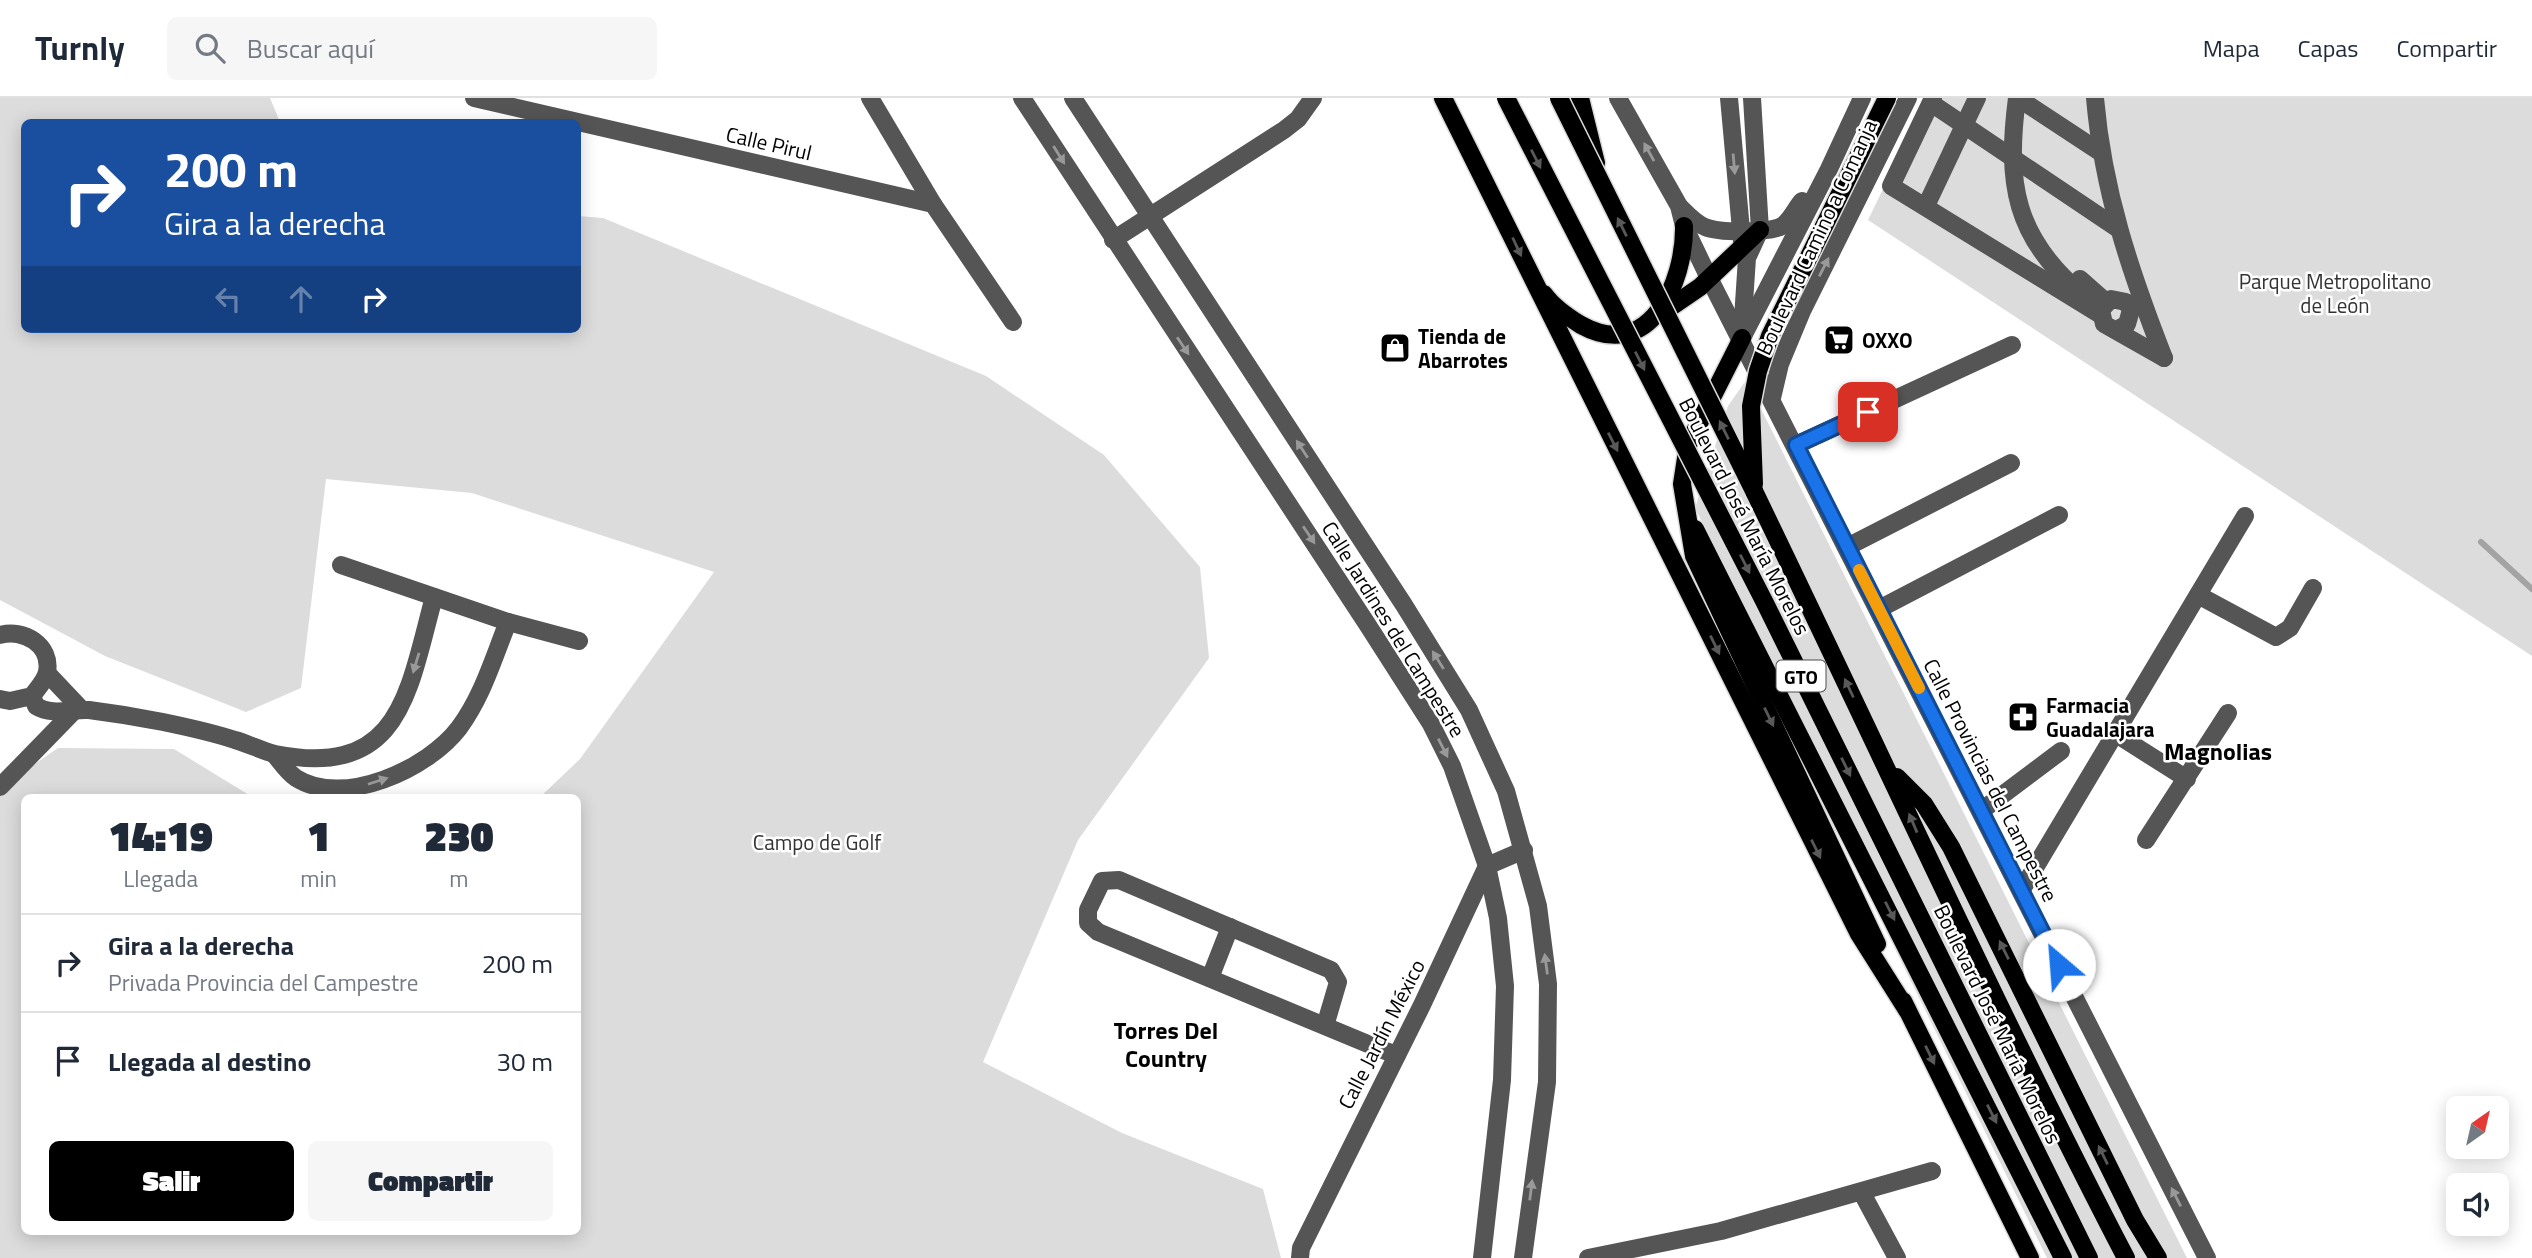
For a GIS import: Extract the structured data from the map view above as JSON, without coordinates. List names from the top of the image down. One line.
{"streets":{"main road":["Boulevard José María Morelos","GTO"],"street":["Calle Pirul","Boulevard Camino a Comanja","Calle Jardines del Campestre","Calle Provincias del Campestre","Calle Jardín México"]},"crossings":[["Boulevard Camino a Comanja","Calle Provincias del Campestre"],["Calle Jardines del Campestre","Calle Jardín México"]],"districts":["Magnolias","Torres Del Country"],"parks":["Parque Metropolitano de León","Campo de Golf"],"places":{"supermarket":["OXXO"],"shop":["Tienda de Abarrotes"],"pharmacy":["Farmacia Guadalajara"]},"north":"top right","page":{"header":"Turnly","search":"Buscar aquí","nav":["Mapa","Capas","Compartir"],"turn":["200 m","Gira a la derecha"],"eta":["14:19","Llegada","1","min","230","m"],"list":[{"name":"Gira a la derecha","note":"Privada Provincia del Campestre","value":"200 m"},{"name":"Llegada al destino","value":"30 m"}],"buttons":["Salir","Compartir"]}}
